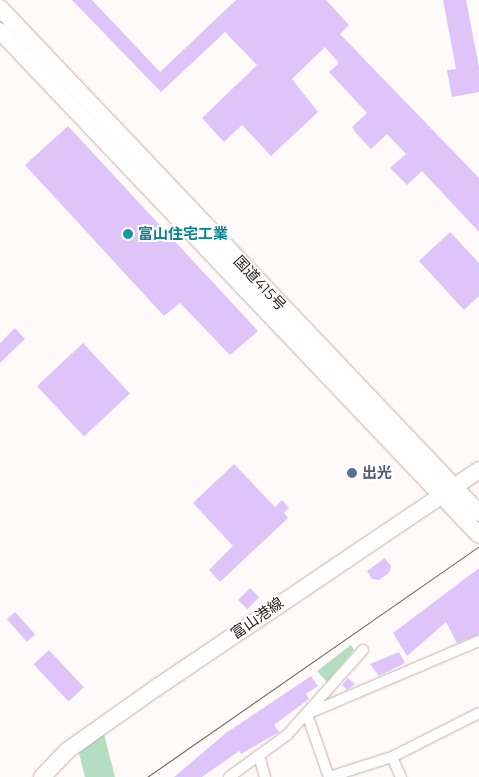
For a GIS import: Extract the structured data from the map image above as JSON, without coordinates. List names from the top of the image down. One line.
{"streets":{"main road":["国道415号","富山港線"]},"crossings":[["国道415号","富山港線"]],"places":["富山住宅工業","出光"]}
